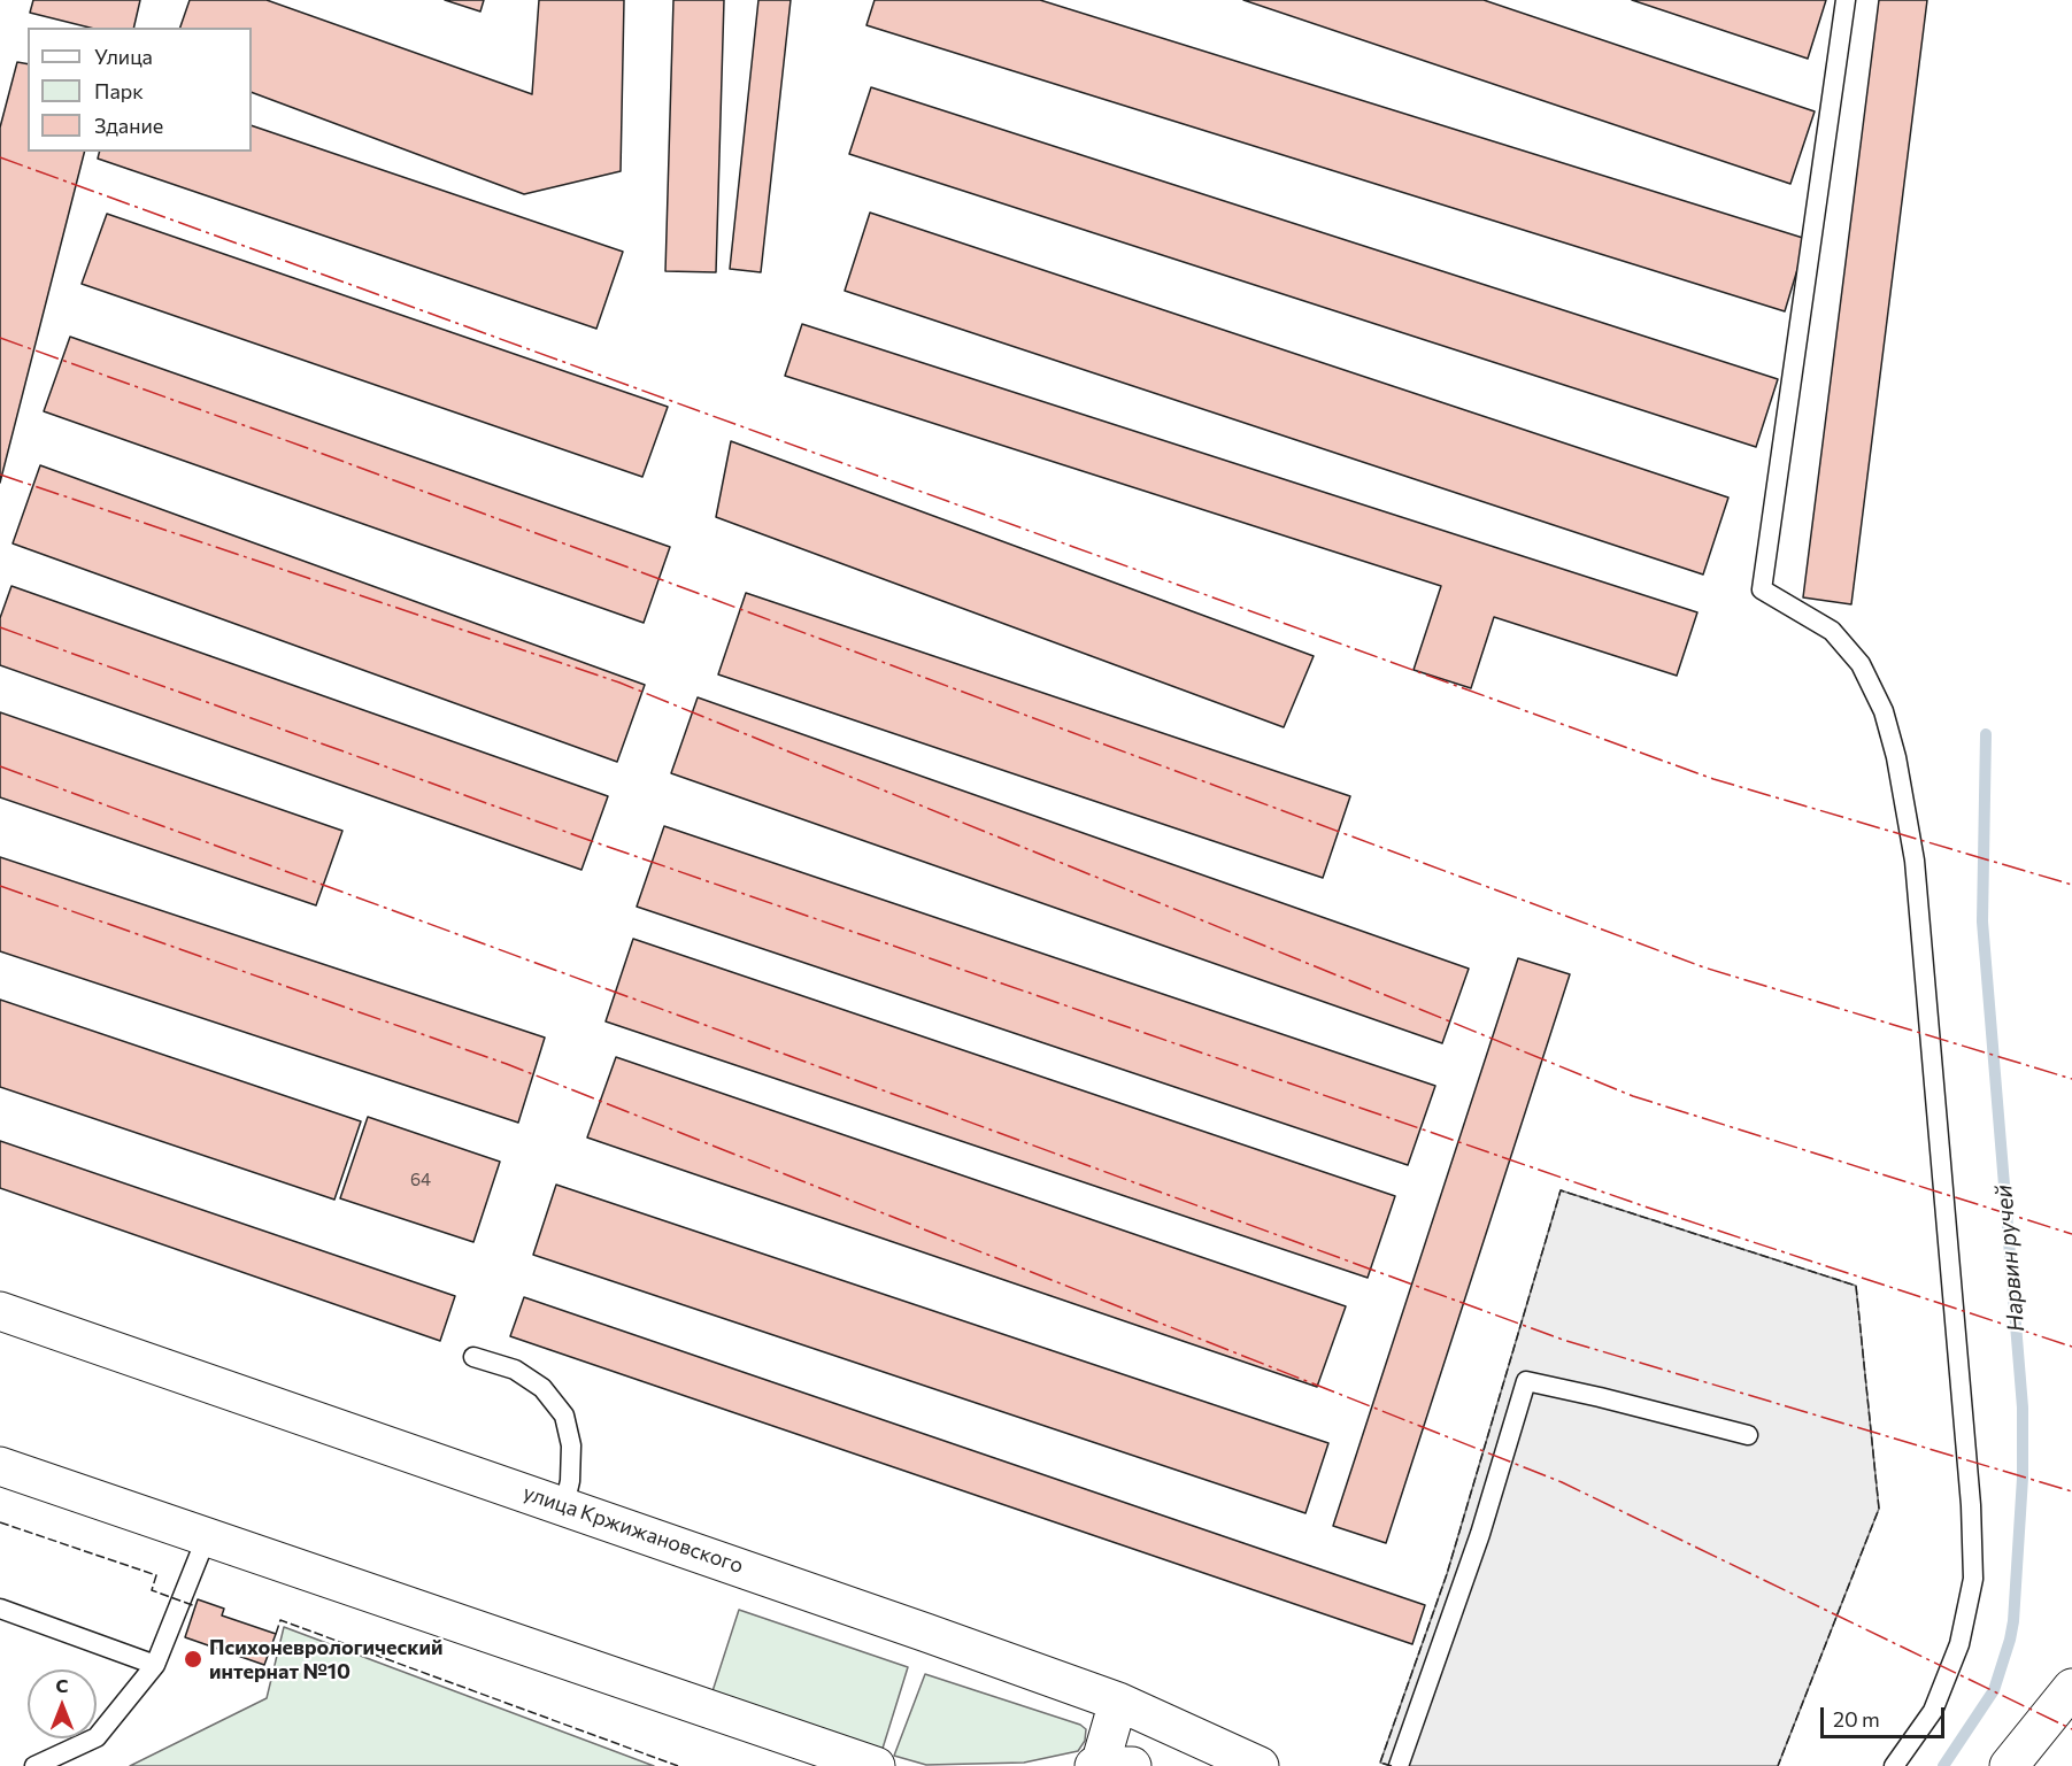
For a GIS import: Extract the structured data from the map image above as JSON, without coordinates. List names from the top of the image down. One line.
{"streets":{"street":["улица Кржижановского"]},"water":["Нарвин ручей"],"places":["Психоневрологический интернат №10"],"house_numbers":["64"],"legend":["Улица","Парк","Здание"],"scale_bar":"20 m","north":"top"}
